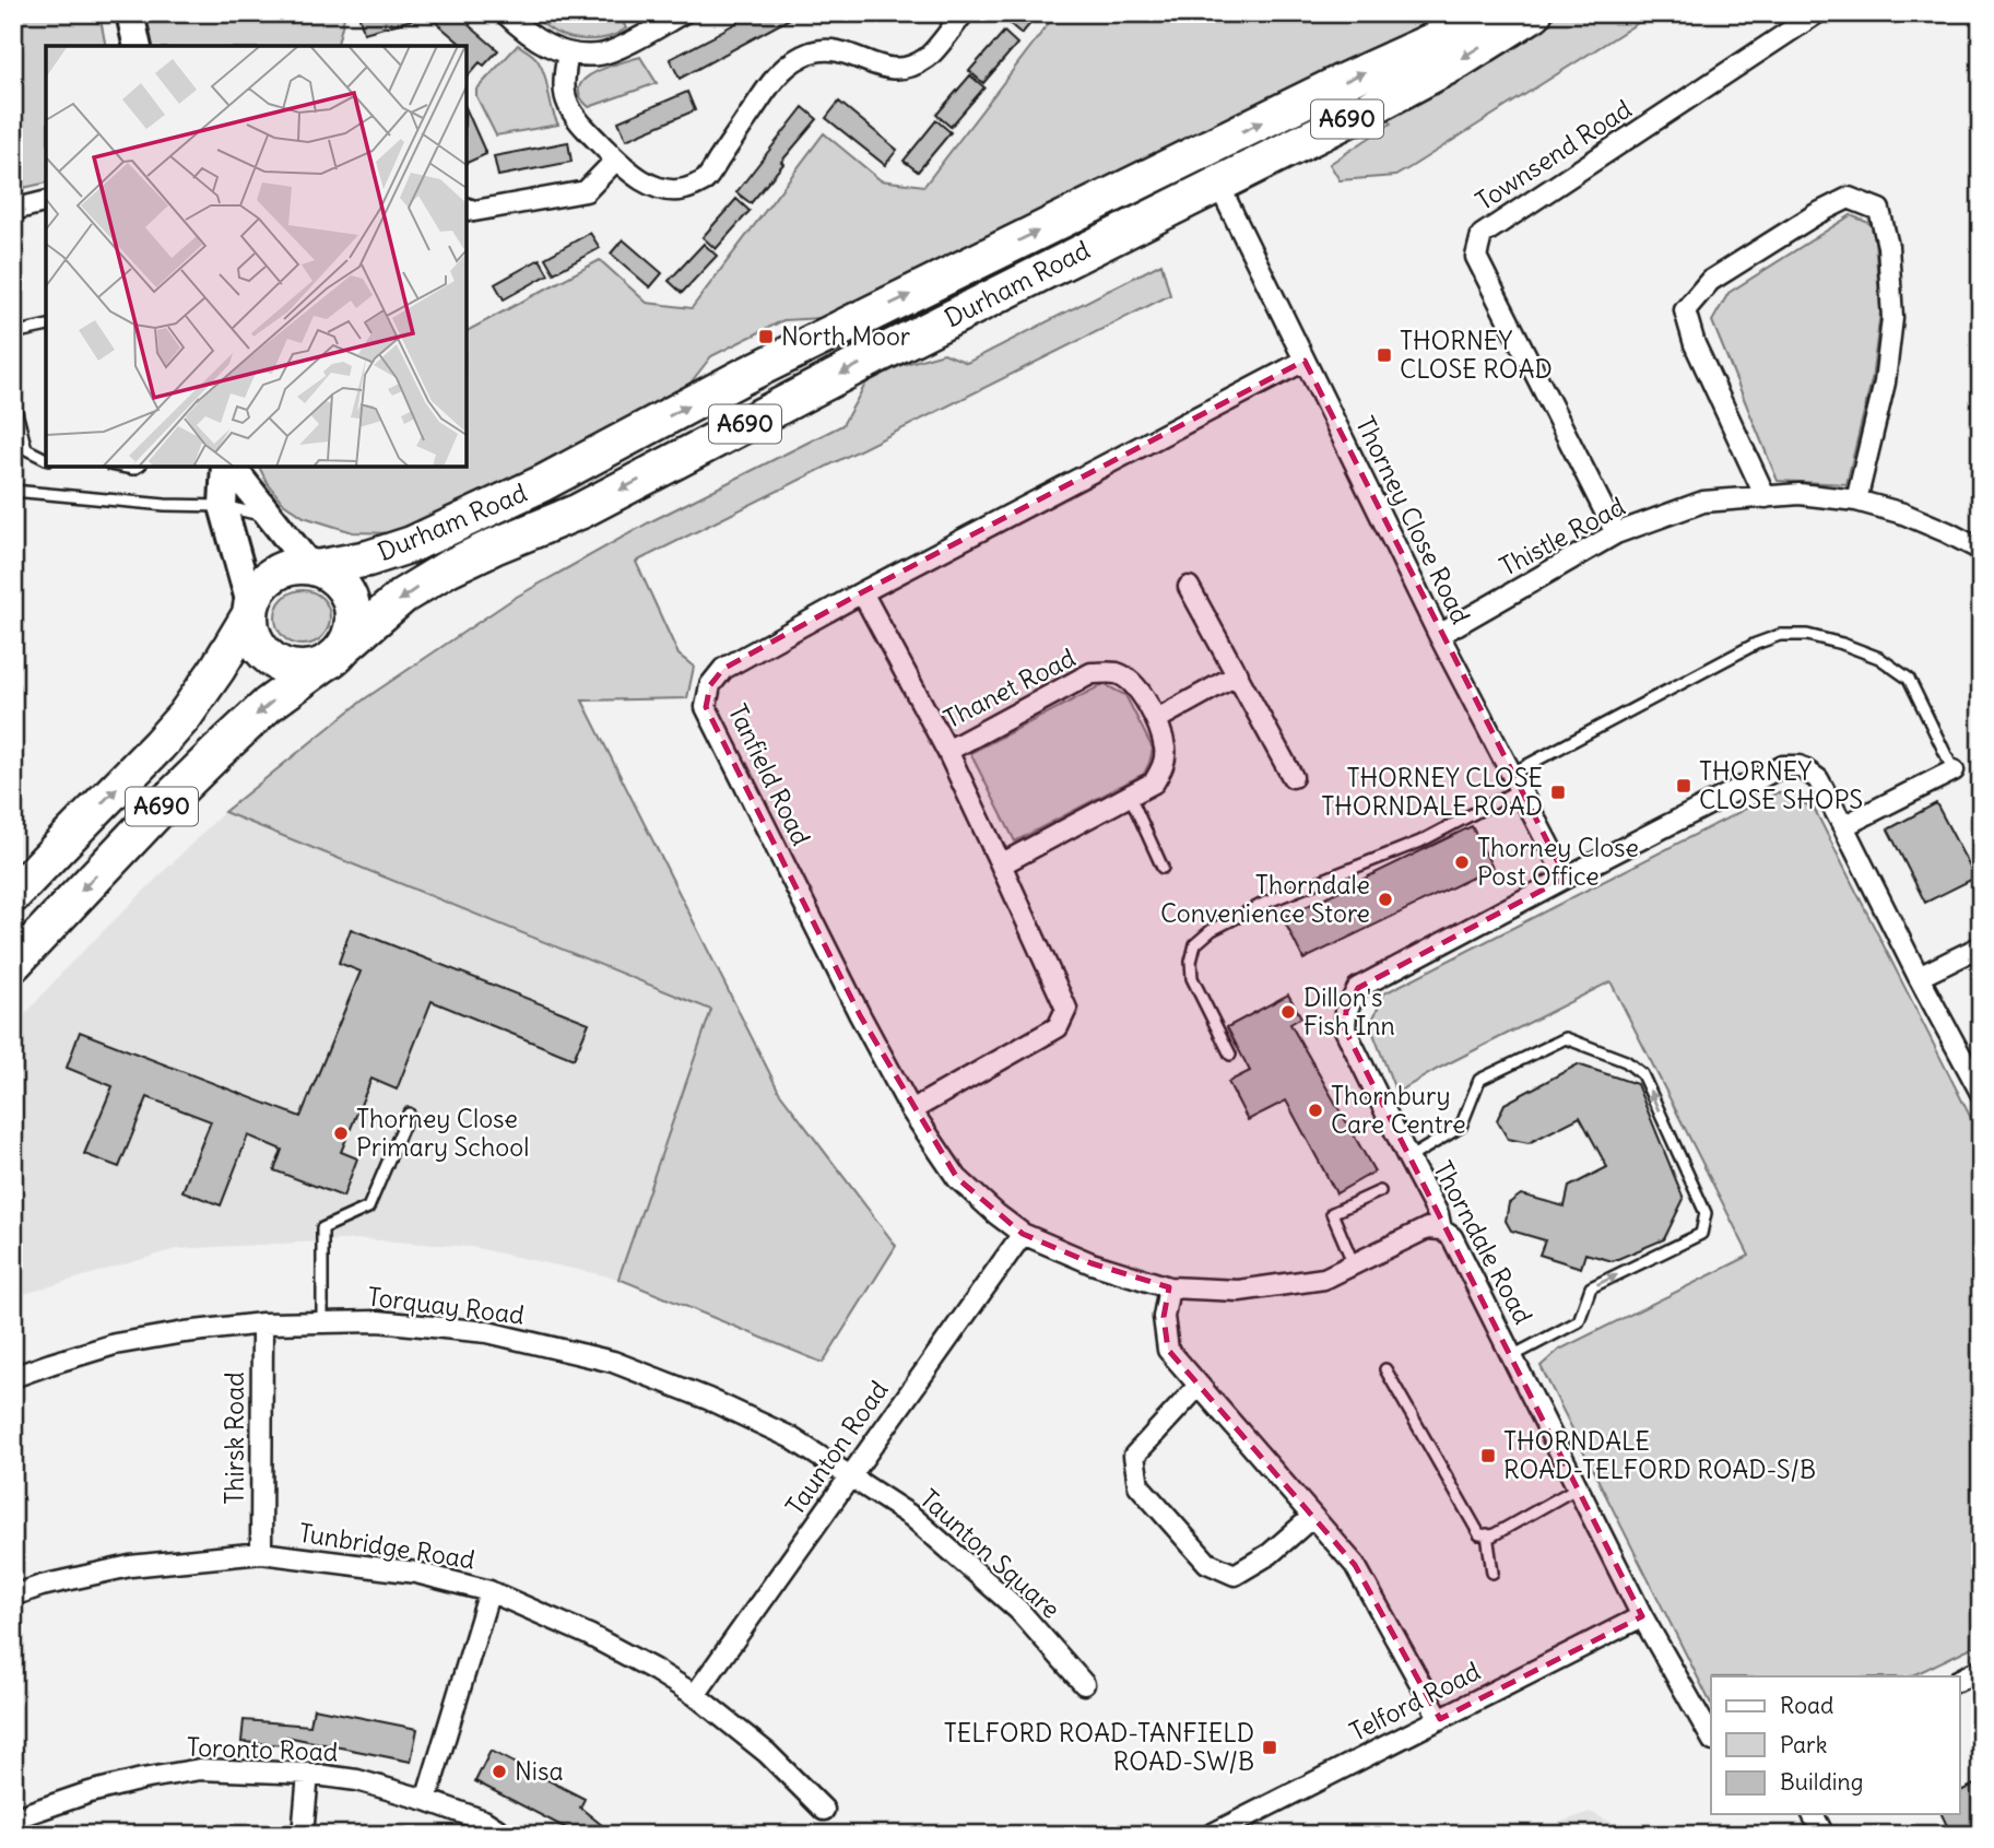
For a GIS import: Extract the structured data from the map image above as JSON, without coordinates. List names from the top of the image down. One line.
{"streets":{"highway":["A690","Durham Road"],"street":["Townsend Road","Thorney Close Road","Thistle Road","Thanet Road","Tanfield Road","Thorndale Road","Torquay Road","Thirsk Road","Taunton Road","Tunbridge Road","Taunton Square","Telford Road","Toronto Road"]},"crossings":[["Townsend Road","Thistle Road"],["Durham Road","Thorney Close Road"],["Thorney Close Road","Thistle Road"],["Thorney Close Road","Tanfield Road"],["Thorney Close Road","Thorndale Road"],["Thanet Road","Tanfield Road"],["Tanfield Road","Thorndale Road"],["Tanfield Road","Taunton Road"],["Thorndale Road","Telford Road"],["Torquay Road","Thirsk Road"],["Torquay Road","Taunton Road"],["Torquay Road","Taunton Square"],["Thirsk Road","Tunbridge Road"],["Taunton Road","Tunbridge Road"],["Taunton Road","Taunton Square"]],"places":{"transit":["North Moor","THORNEY CLOSE ROAD","THORNEY CLOSE SHOPS","THORNEY CLOSE THORNDALE ROAD","THORNDALE ROAD-TELFORD ROAD-S/B","TELFORD ROAD-TANFIELD ROAD-SW/B"],"other":["Thorney Close Post Office","Thorndale Convenience Store","Dillon's Fish Inn","Thornbury Care Centre","Thorney Close Primary School","Nisa"]},"legend":["Road","Park","Building"]}
